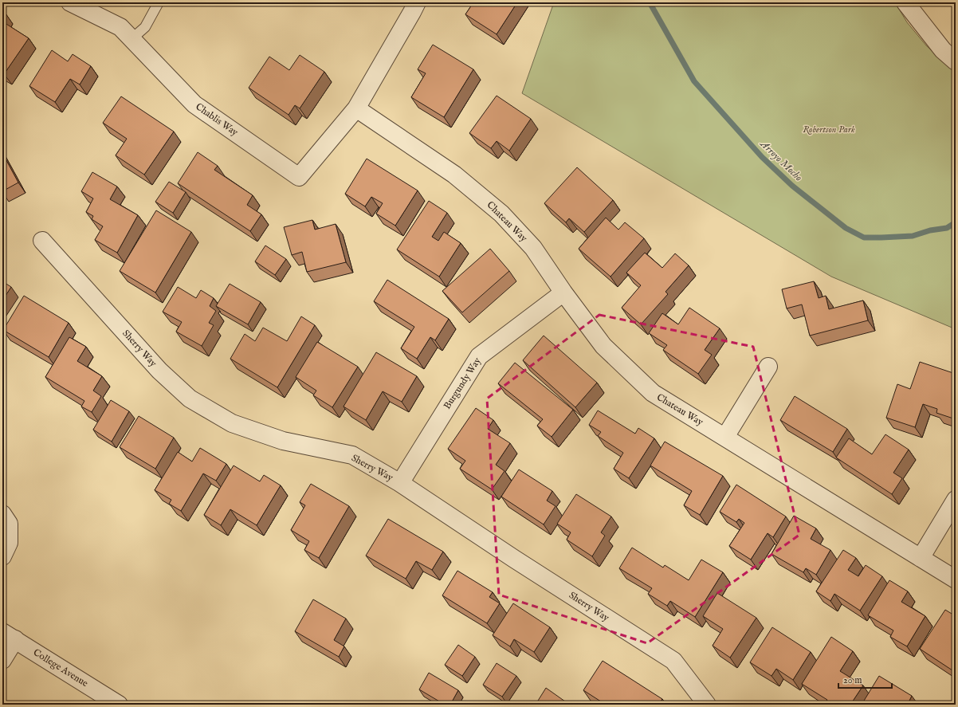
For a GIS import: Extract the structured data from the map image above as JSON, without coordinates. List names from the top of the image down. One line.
{"streets":{"street":["Chablis Way","Chateau Way","Sherry Way","Burgundy Way","College Avenue"]},"crossings":[["Chablis Way","Chateau Way"],["Chateau Way","Burgundy Way"],["Sherry Way","Burgundy Way"]],"water":["Arroyo Mocho"],"parks":["Robertson Park"],"scale_bar":"20 m"}
